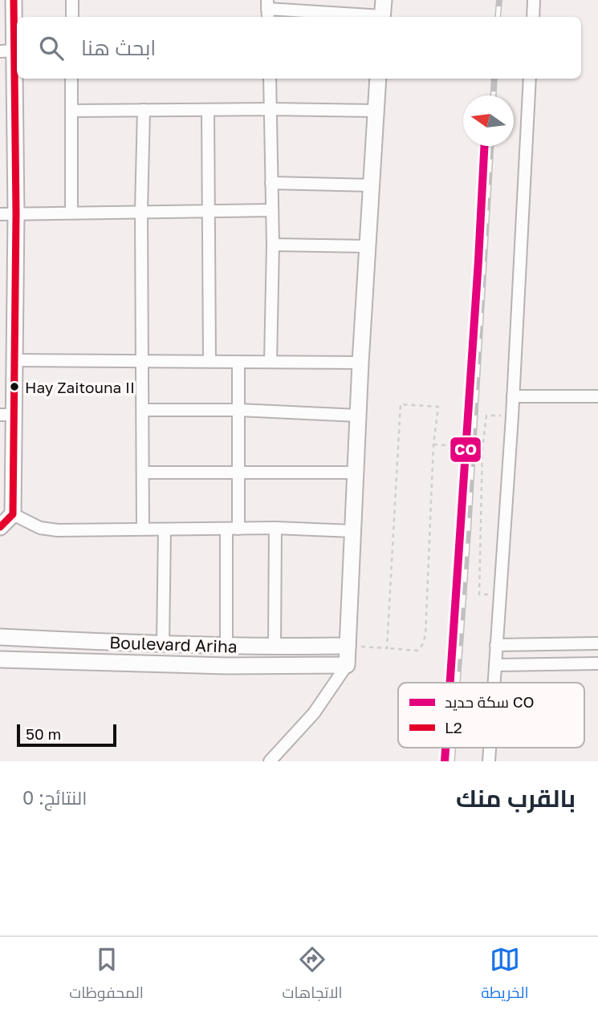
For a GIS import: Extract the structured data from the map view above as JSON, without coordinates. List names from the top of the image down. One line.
{"streets":{"street":["Boulevard Ariha"]},"places":["Hay Zaitouna II"],"lines":["transit line L2","rail line CO"],"legend":["سكة حديد CO","L2"],"scale_bar":"50 m","north":"left","page":{"search":"ابحث هنا","scale":"50 m","heading":["بالقرب منك","النتائج: 0"],"nav":["الخريطة","الاتجاهات","المحفوظات"]}}
